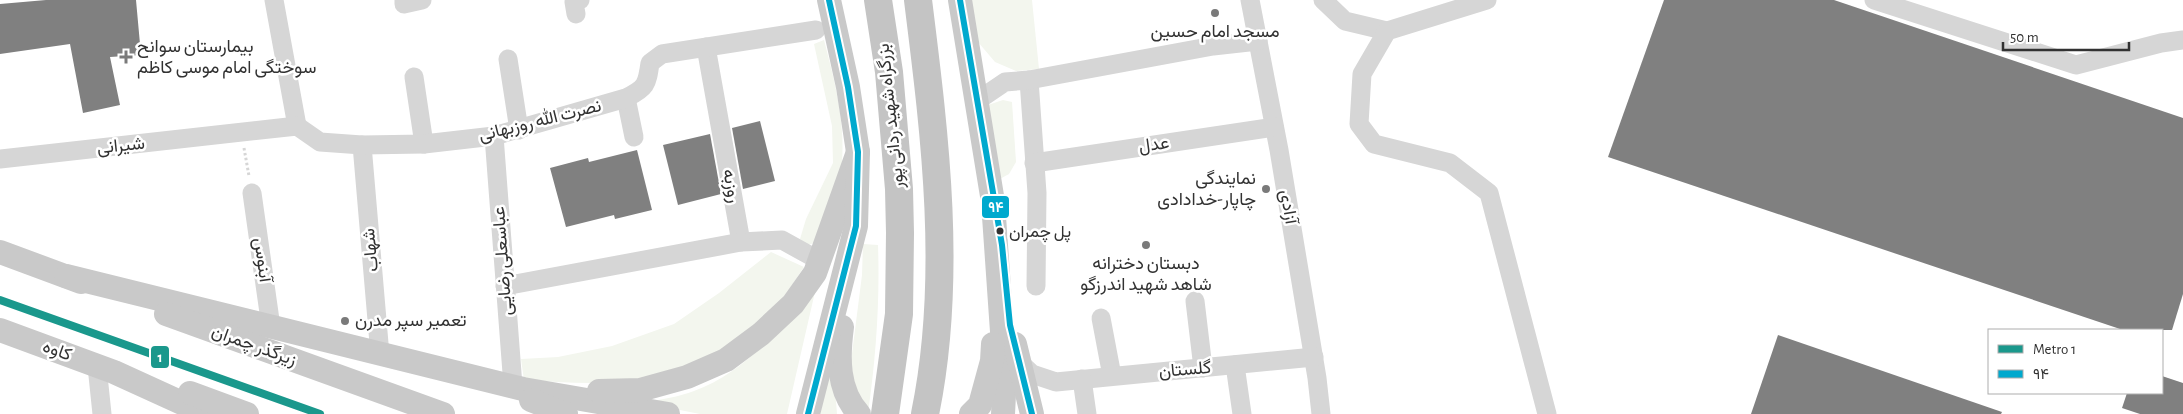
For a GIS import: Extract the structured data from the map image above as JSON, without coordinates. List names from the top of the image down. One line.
{"streets":{"highway":["بزرگراه شهید ردانی پور"],"main road":["زیرگذر چمران","کاوه"],"street":["نصرت الله روزبهانی","عدل","شیرانی","روزبه","آزادی","شهاب","آبنوس","عباسعلی رضایی","گلستان"]},"crossings":[["نصرت الله روزبهانی","روزبه"],["نصرت الله روزبهانی","شهاب"],["نصرت الله روزبهانی","عباسعلی رضایی"],["عدل","آزادی"],["آزادی","گلستان"]],"places":{"other":["مسجد امام حسین","نمایندگی چاپار-خدادادی","پل چمران","دبستان دخترانه شاهد شهید اندرزگو","تعمیر سپر مدرن"],"health":["بیمارستان سوانح سوختگی امام موسی کاظم"]},"lines":["transit line ۹۴","metro line 1"],"legend":["Metro 1","۹۴"],"scale_bar":"50 m"}
